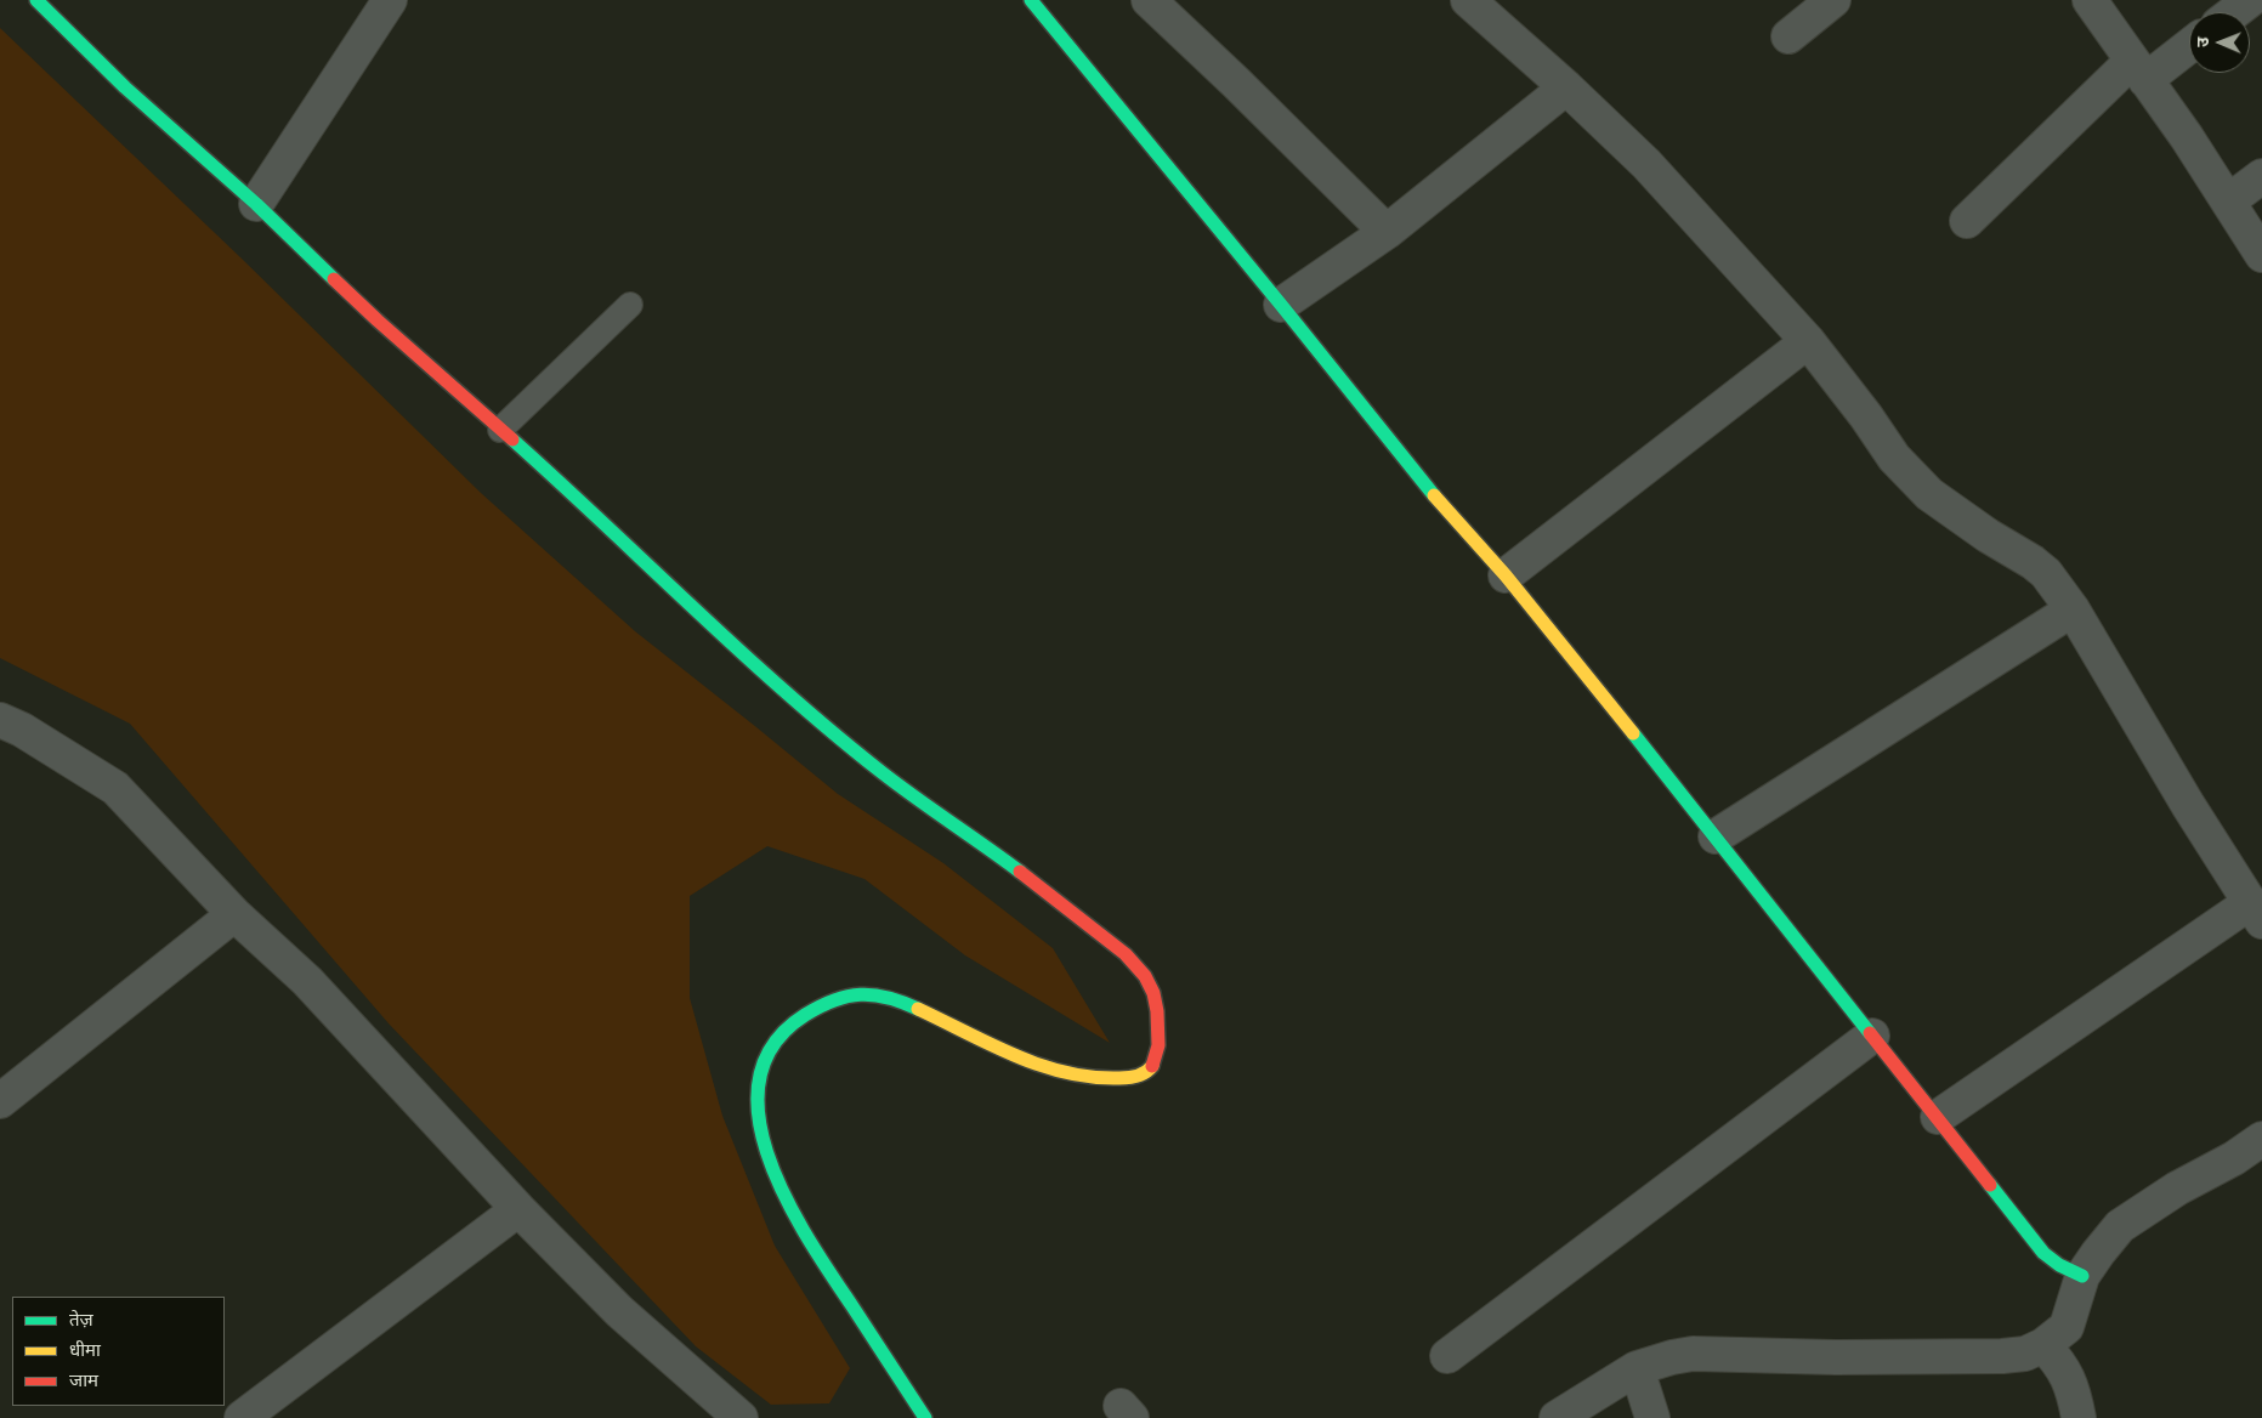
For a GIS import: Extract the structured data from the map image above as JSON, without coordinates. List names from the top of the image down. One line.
{"legend":["तेज़","धीमा","जाम"],"north":"left"}
